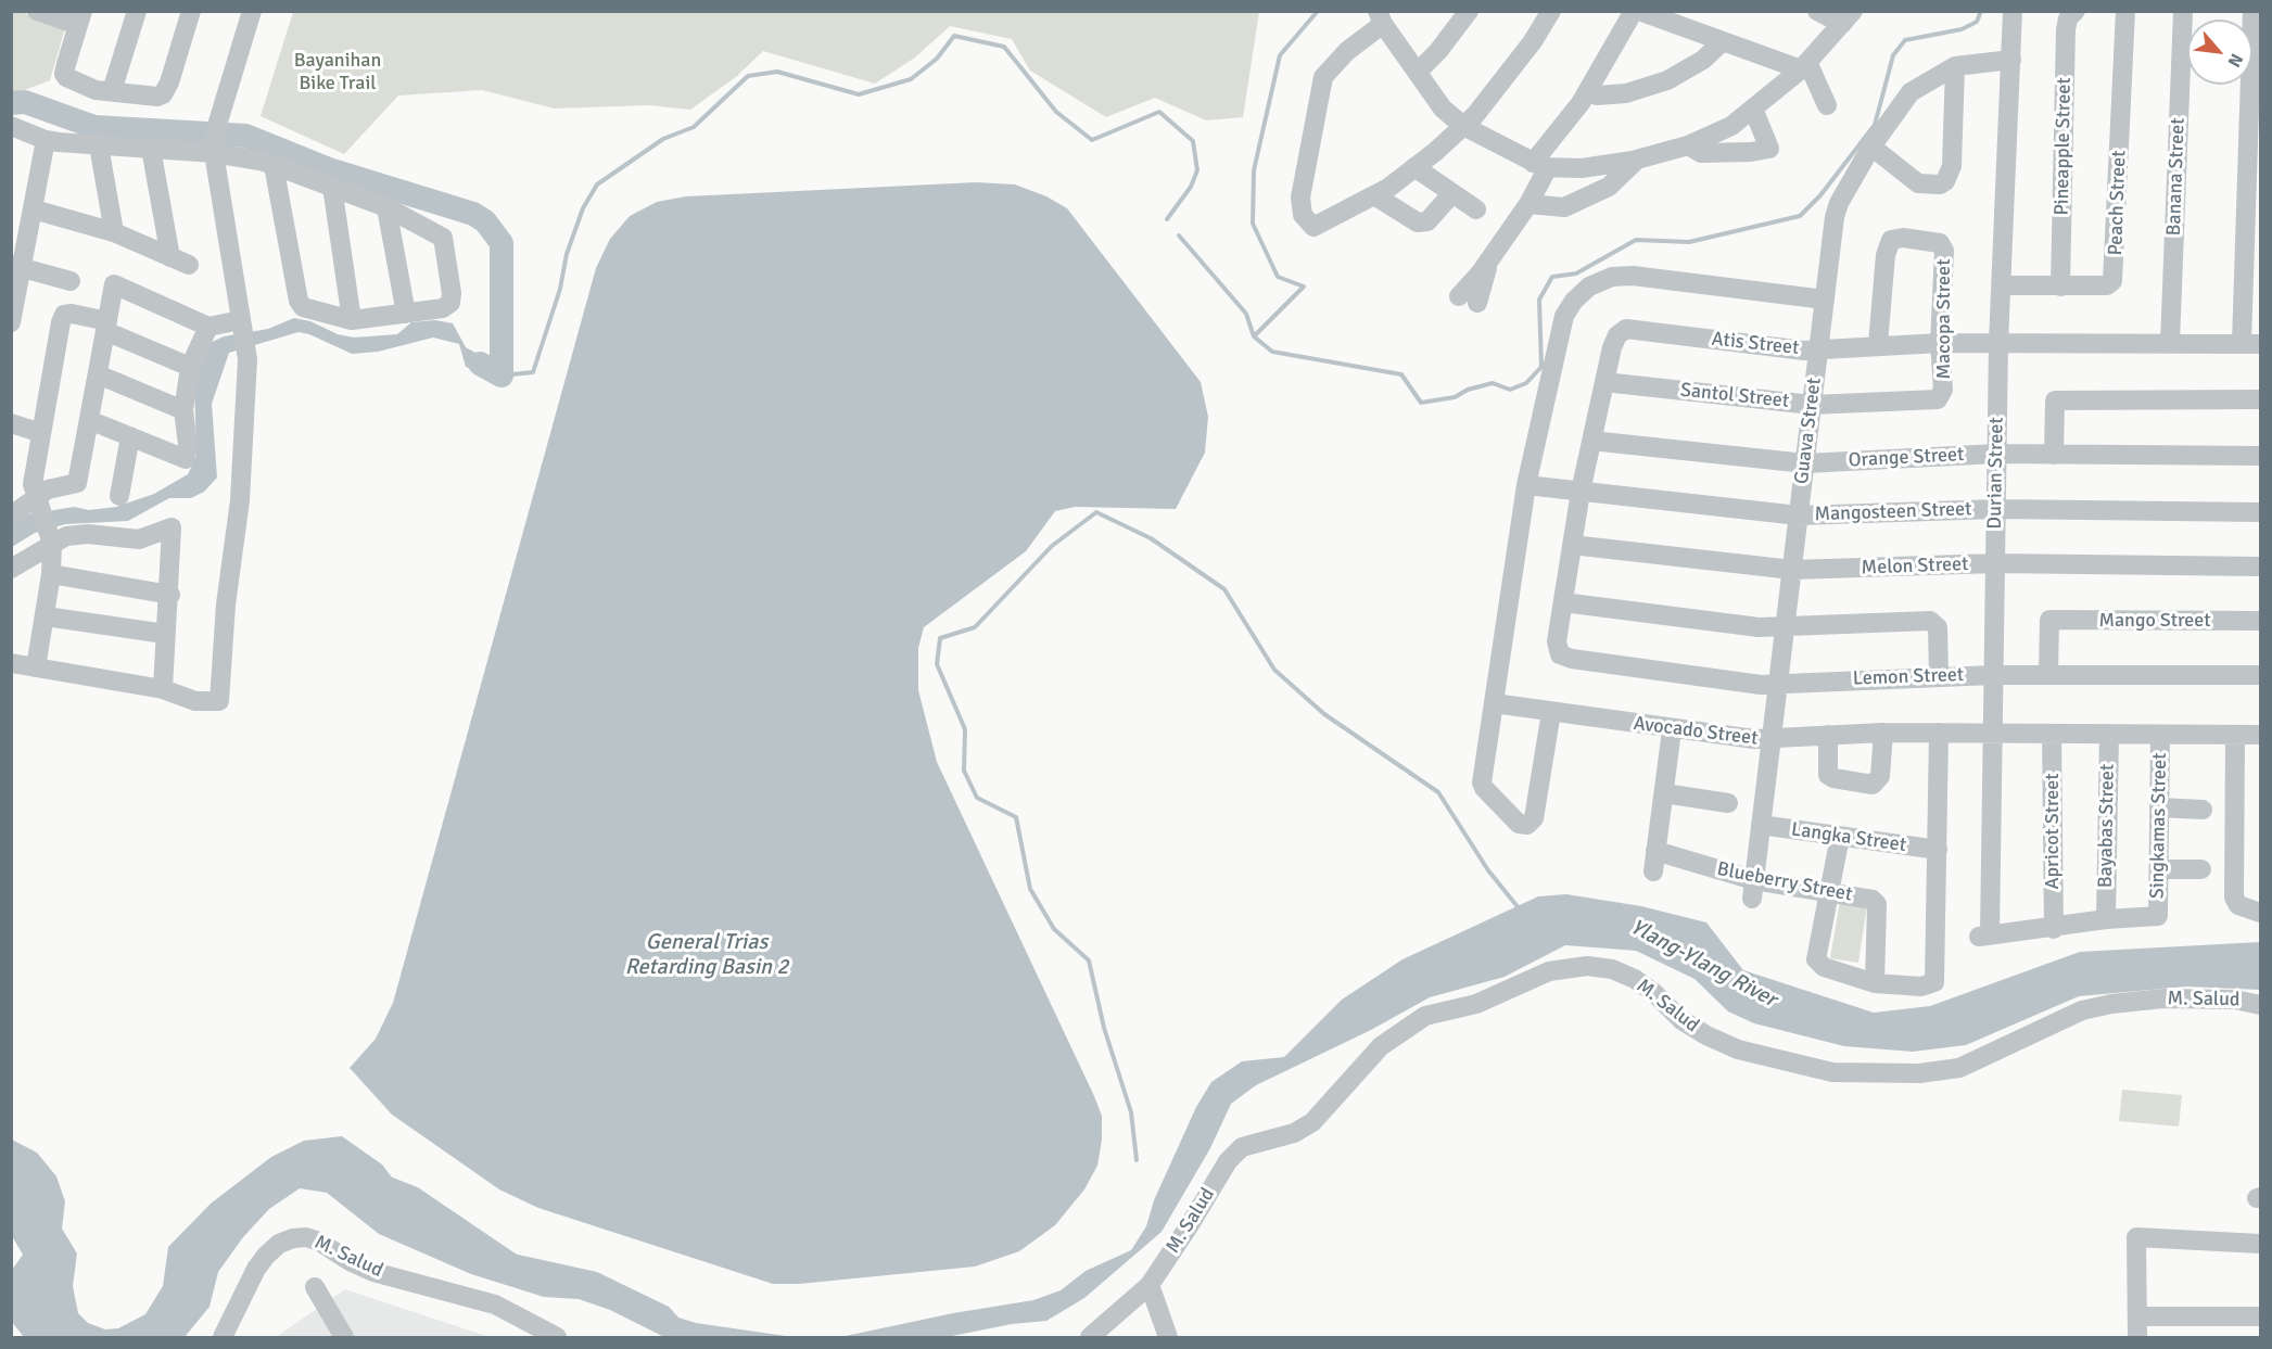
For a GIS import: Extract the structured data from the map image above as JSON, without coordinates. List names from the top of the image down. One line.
{"streets":{"street":["Pineapple Street","Banana Street","Peach Street","Macopa Street","Atis Street","Santol Street","Guava Street","Orange Street","Durian Street","Mangosteen Street","Melon Street","Mango Street","Lemon Street","Avocado Street","Bayabas Street","Singkamas Street","Apricot Street","Langka Street","Blueberry Street","M. Salud"]},"crossings":[["Pineapple Street","Peach Street"],["Banana Street","Atis Street"],["Peach Street","Durian Street"],["Macopa Street","Atis Street"],["Macopa Street","Santol Street"],["Atis Street","Santol Street"],["Atis Street","Guava Street"],["Atis Street","Orange Street"],["Atis Street","Durian Street"],["Atis Street","Mangosteen Street"],["Atis Street","Melon Street"],["Atis Street","Lemon Street"],["Santol Street","Guava Street"],["Guava Street","Orange Street"],["Guava Street","Durian Street"],["Guava Street","Mangosteen Street"],["Guava Street","Melon Street"],["Guava Street","Lemon Street"],["Guava Street","Avocado Street"],["Guava Street","Langka Street"],["Guava Street","Blueberry Street"],["Orange Street","Durian Street"],["Durian Street","Mangosteen Street"],["Durian Street","Melon Street"],["Durian Street","Lemon Street"],["Durian Street","Avocado Street"],["Durian Street","Bayabas Street"],["Durian Street","Singkamas Street"],["Durian Street","Apricot Street"],["Mango Street","Lemon Street"],["Avocado Street","Bayabas Street"],["Avocado Street","Singkamas Street"],["Avocado Street","Apricot Street"]],"water":["General Trias Retarding Basin 2","Ylang-Ylang River"],"parks":["Bayanihan Bike Trail"],"north":"bottom right"}
